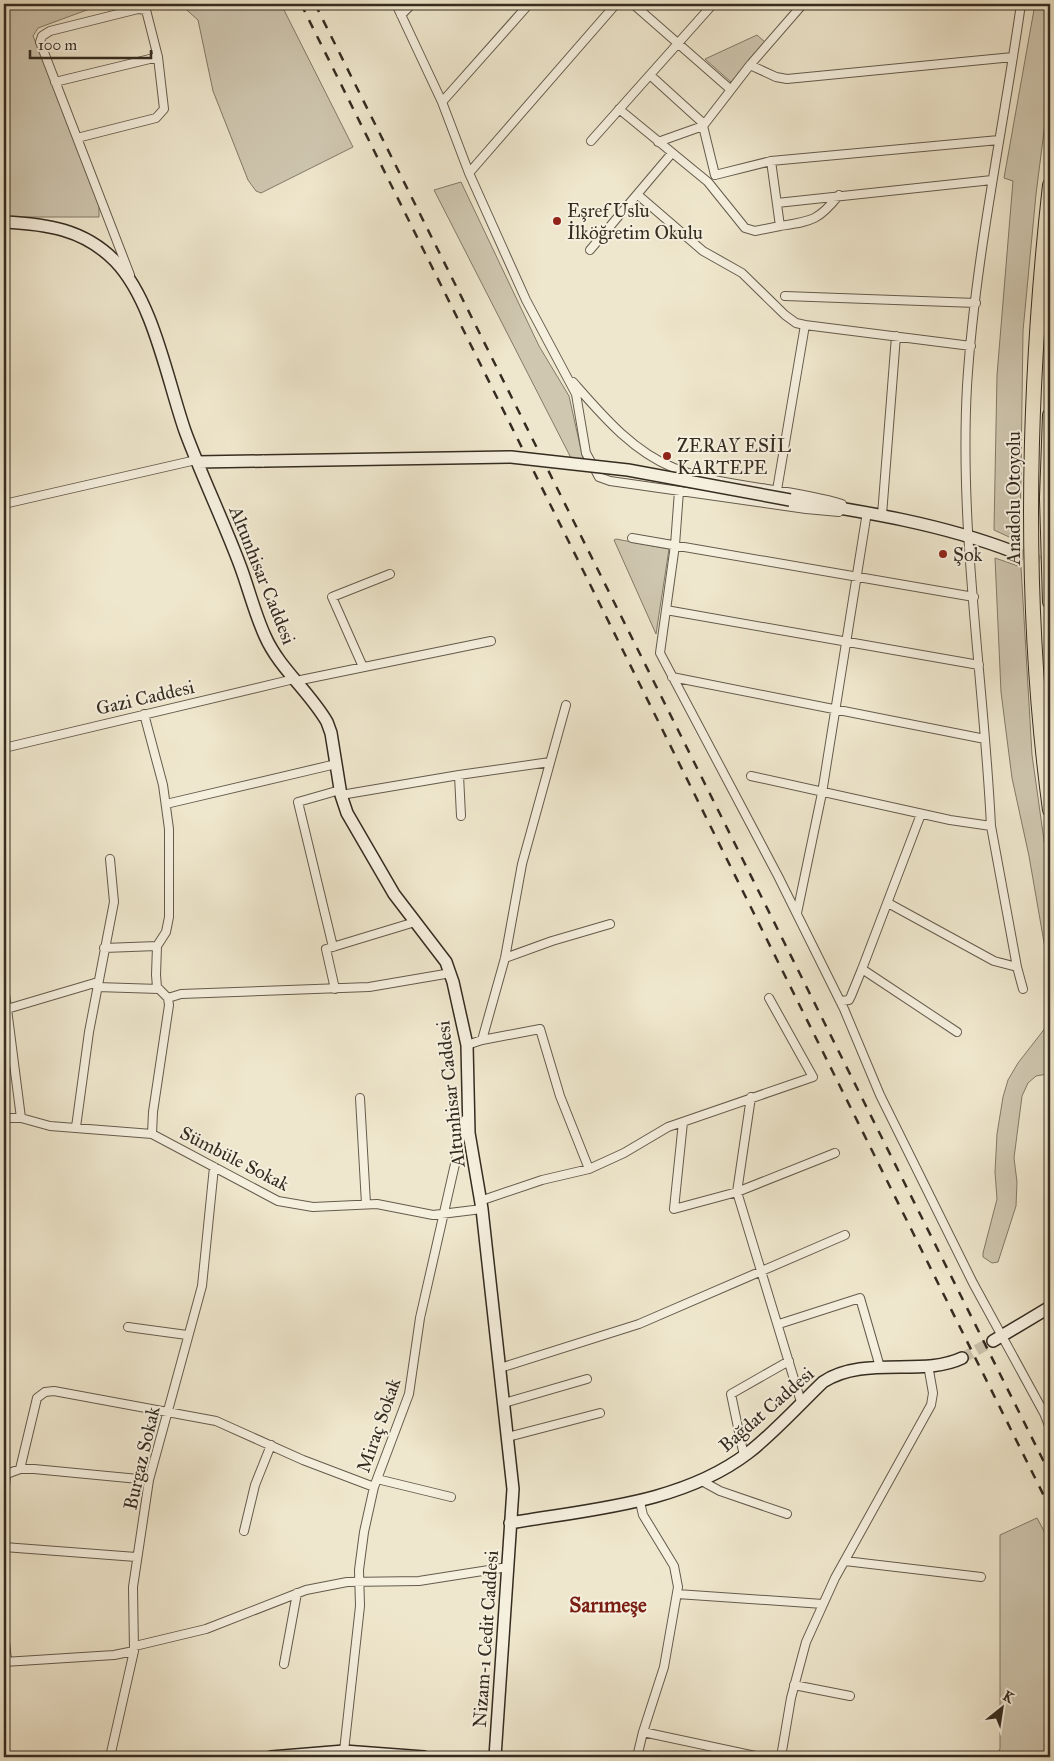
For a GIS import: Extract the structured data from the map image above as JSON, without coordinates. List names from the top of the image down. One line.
{"streets":{"highway":["Anadolu Otoyolu"],"street":["Altunhisar Caddesi","Gazi Caddesi","Sümbüle Sokak","Bağdat Caddesi","Miraç Sokak","Burgaz Sokak","Nizam-ı Cedit Caddesi"]},"crossings":[["Altunhisar Caddesi","Gazi Caddesi"],["Altunhisar Caddesi","Sümbüle Sokak"],["Altunhisar Caddesi","Bağdat Caddesi"],["Altunhisar Caddesi","Miraç Sokak"],["Altunhisar Caddesi","Nizam-ı Cedit Caddesi"],["Sümbüle Sokak","Miraç Sokak"],["Sümbüle Sokak","Burgaz Sokak"],["Bağdat Caddesi","Nizam-ı Cedit Caddesi"]],"districts":["Sarımeşe"],"places":["Eşref Uslu İlköğretim Okulu","ZERAY ESİL KARTEPE","Şok"],"scale_bar":"100 m","north":"top right"}
